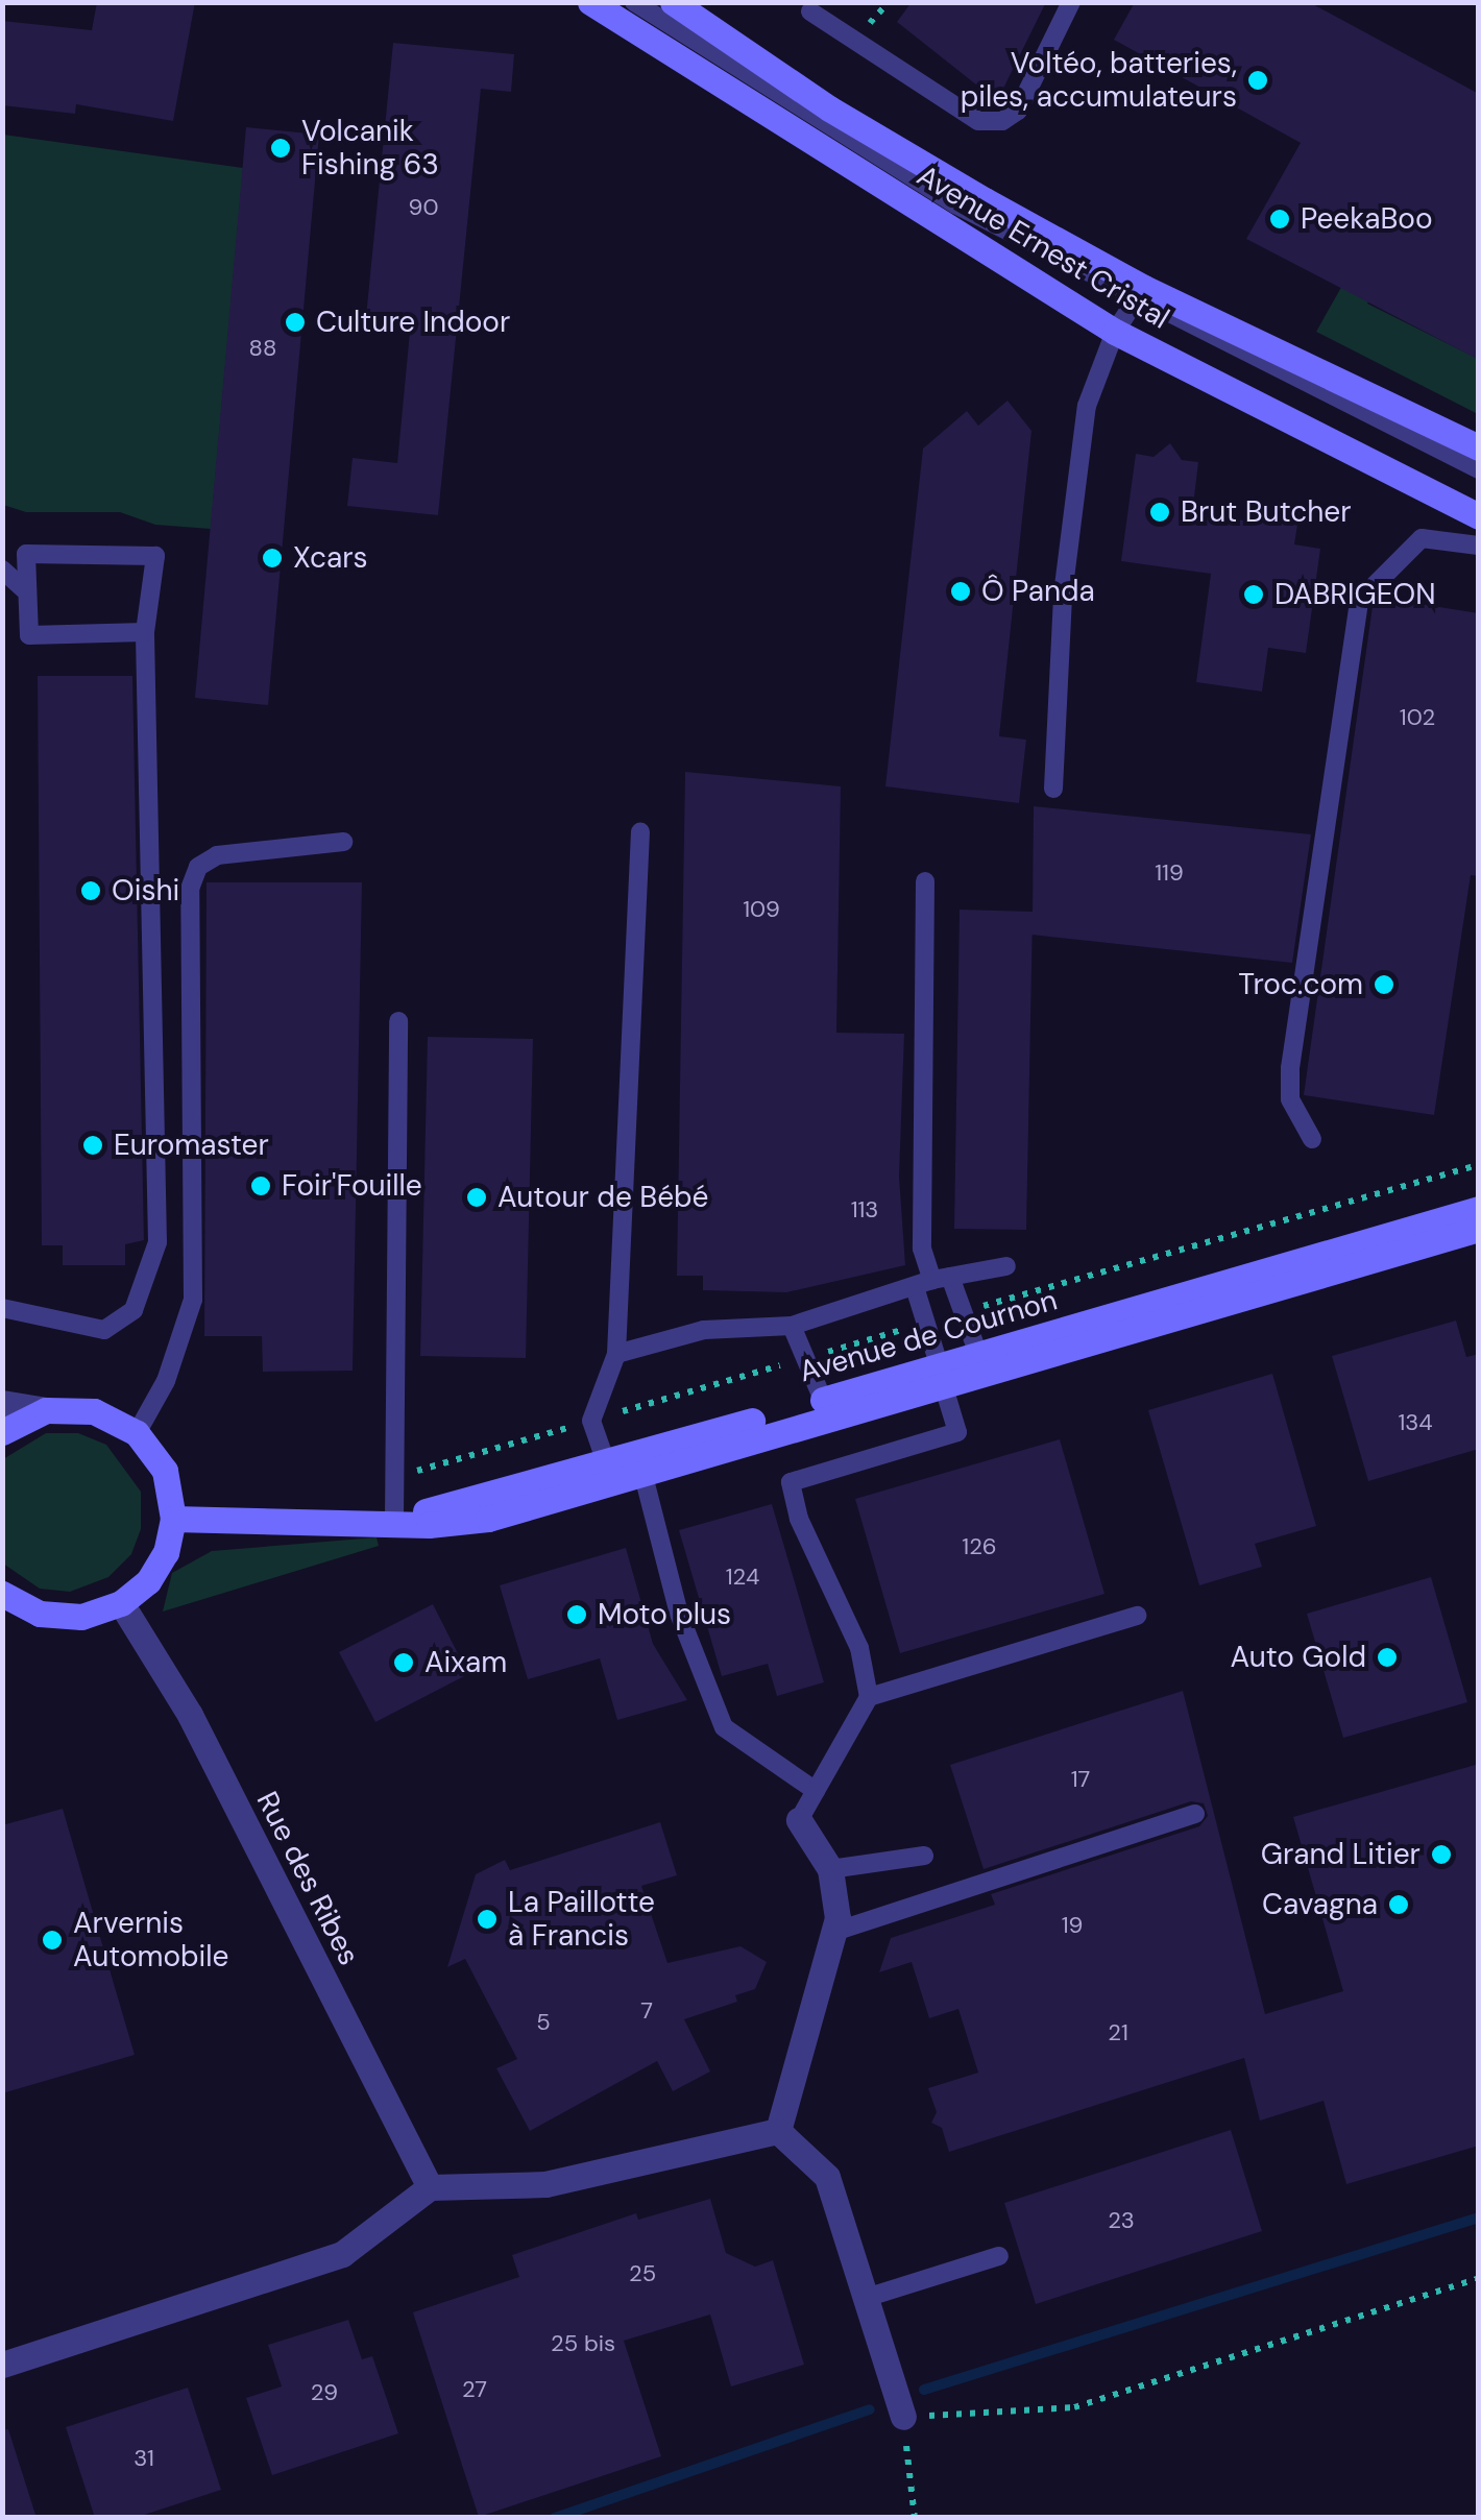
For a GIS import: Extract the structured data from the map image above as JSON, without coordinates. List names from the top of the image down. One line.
{"streets":{"main road":["Avenue Ernest Cristal","Avenue de Cournon"],"street":["Rue des Ribes"]},"places":["Voltéo, batteries, piles, accumulateurs","Volcanik Fishing 63","PeekaBoo","Culture Indoor","Brut Butcher","Xcars","Ô Panda","DABRIGEON","Oishi","Troc.com","Euromaster","Foir'Fouille","Autour de Bébé","Moto plus","Auto Gold","Aixam","Grand Litier","Cavagna","La Paillotte à Francis","Arvernis Automobile"],"house_numbers":["90","88","102","119","109","113","134","126","124","17","19","7","5","21","23","25","25 bis","27","29","31"]}
